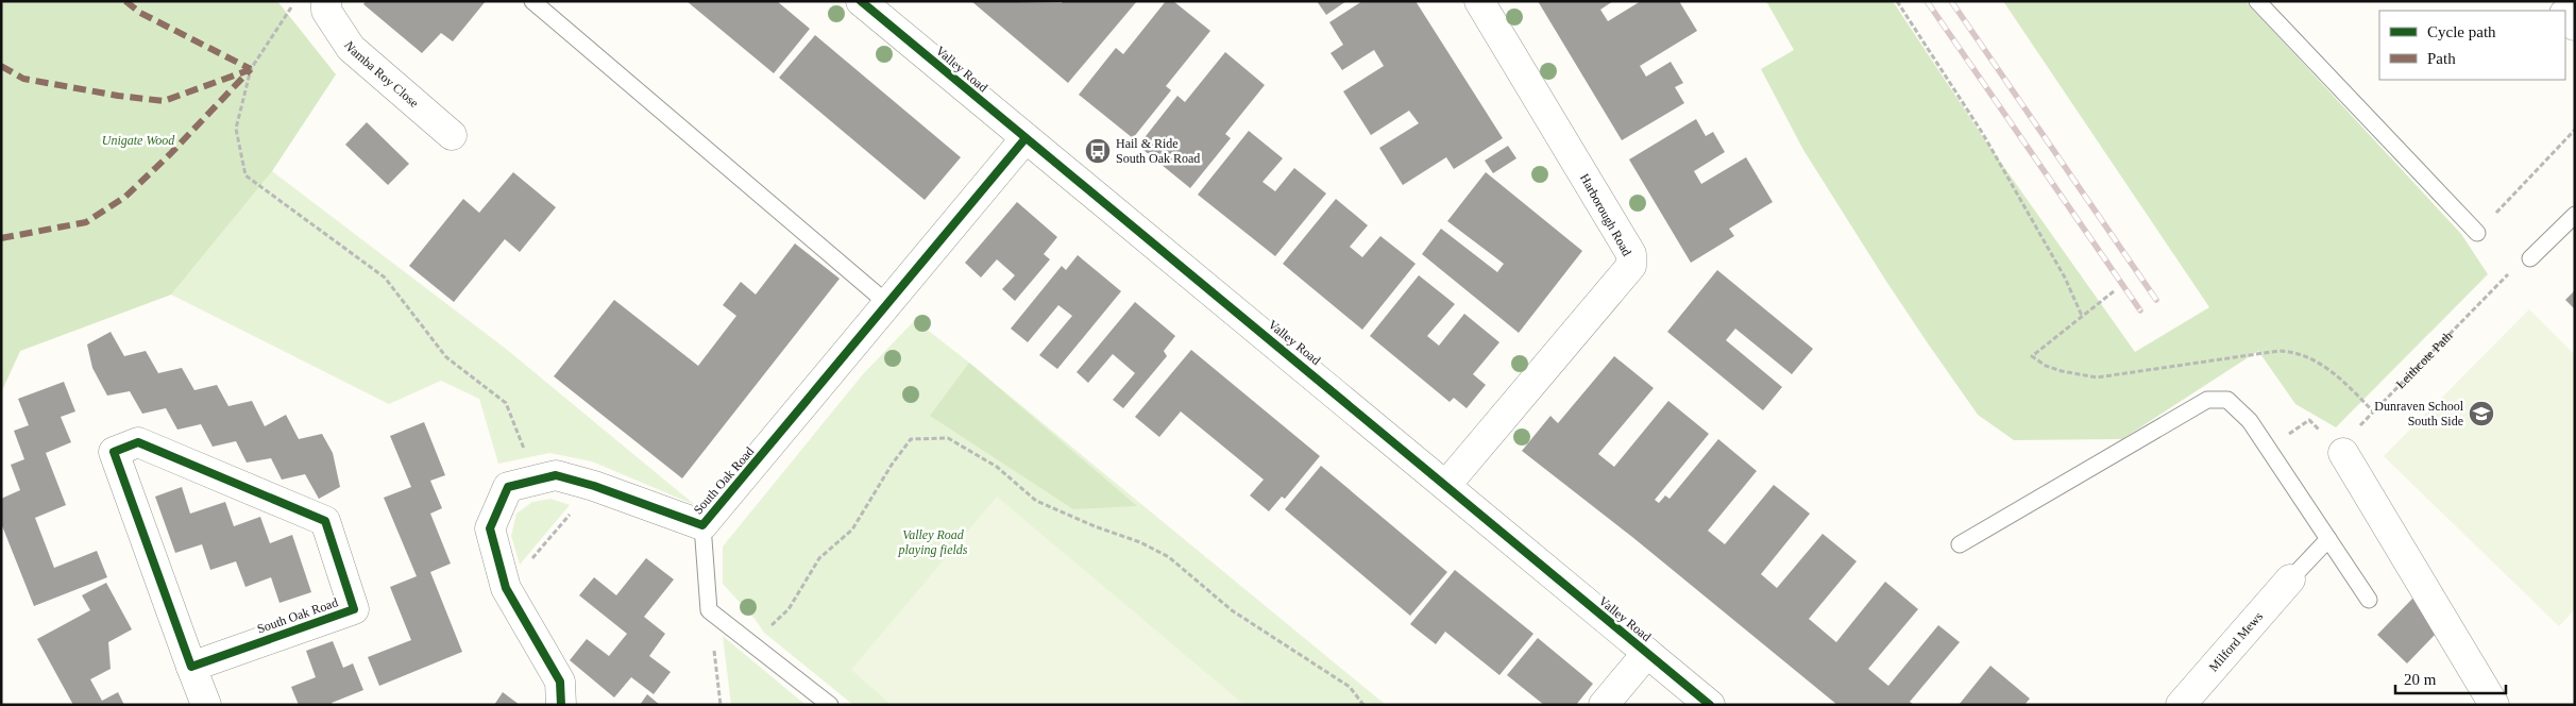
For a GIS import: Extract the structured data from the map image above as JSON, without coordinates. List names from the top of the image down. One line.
{"streets":{"street":["Valley Road","Namba Roy Close","Harborough Road","South Oak Road","Milford Mews"],"path":["Leithcote Path"]},"crossings":[["Valley Road","Harborough Road"],["Valley Road","South Oak Road"]],"parks":["Unigate Wood","Valley Road playing fields"],"places":{"bus stop":["Hail & Ride South Oak Road"],"school or university":["Dunraven School South Side"]},"legend":["Cycle path","Path"],"scale_bar":"20 m"}
